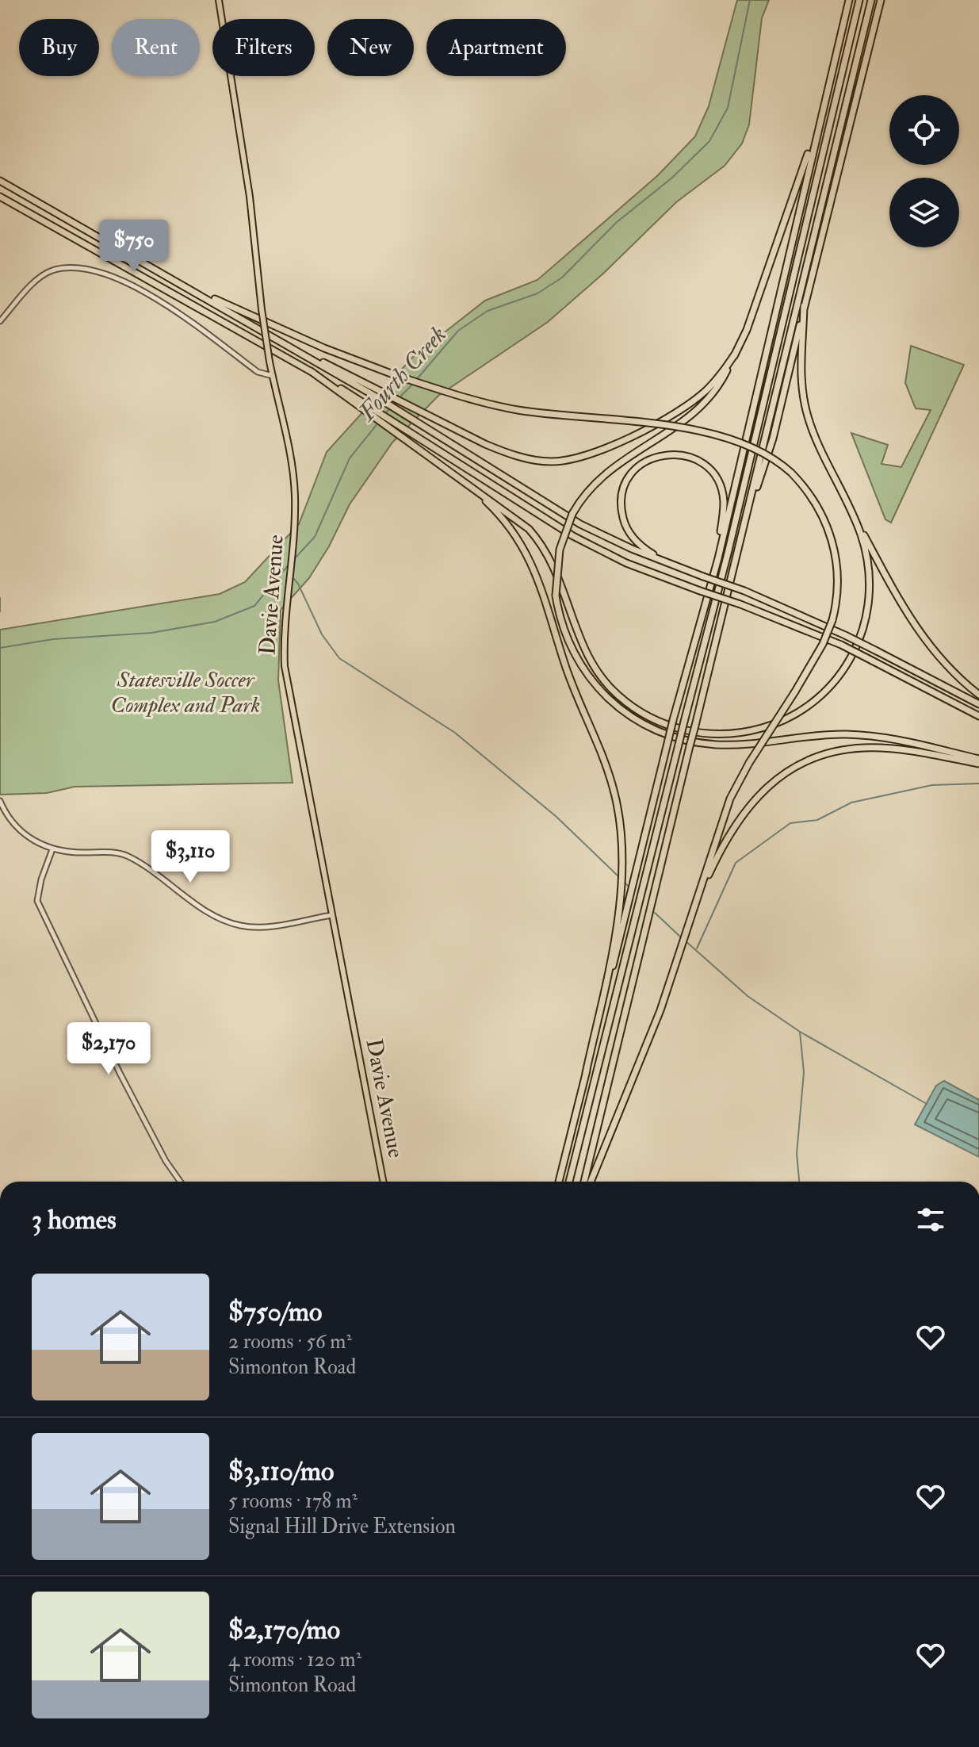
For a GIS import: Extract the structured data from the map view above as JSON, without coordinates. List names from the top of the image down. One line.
{"streets":{"main road":["Davie Avenue"]},"water":["Fourth Creek"],"parks":["Statesville Soccer Complex and Park"],"page":{"chip":["Buy","Rent","Filters","New","Apartment"],"price":["$750","$3,110","$2,170"],"heading":"3 homes","list":[{"name":"$750/mo","note":"2 rooms · 56 m² · Simonton Road"},{"name":"$3,110/mo","note":"5 rooms · 178 m² · Signal Hill Drive Extension"},{"name":"$2,170/mo","note":"4 rooms · 120 m² · Simonton Road"}]}}
